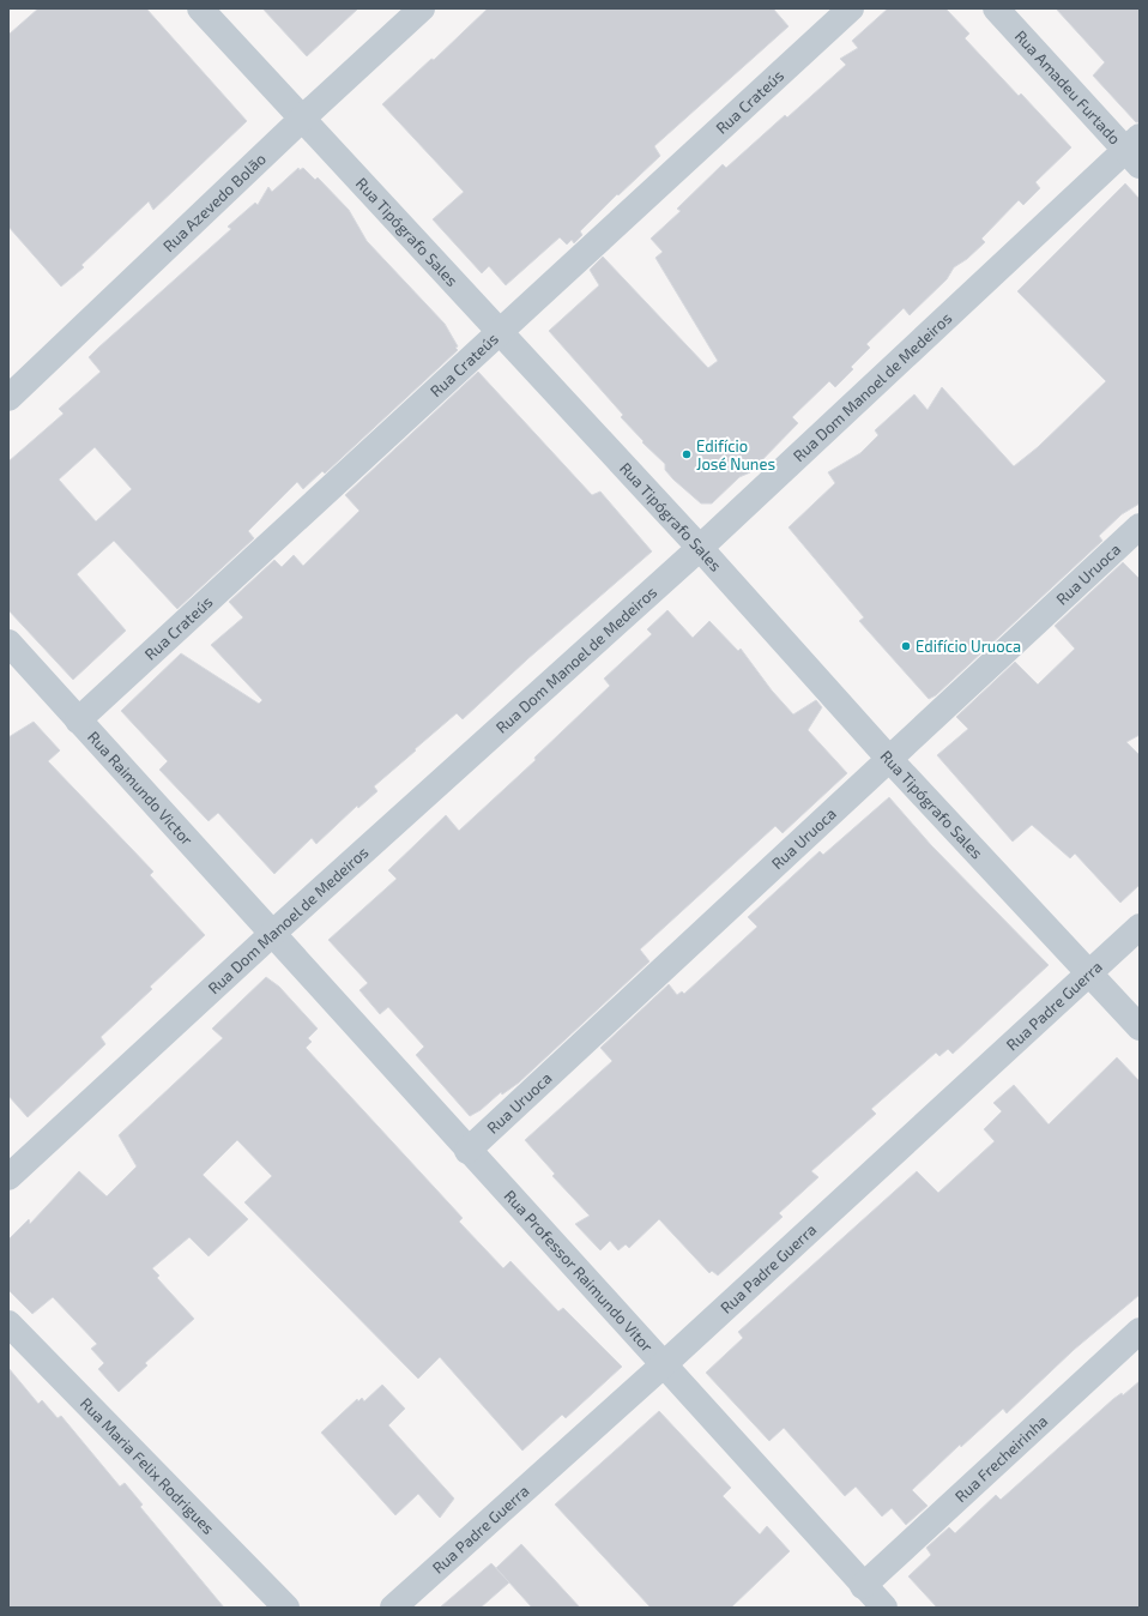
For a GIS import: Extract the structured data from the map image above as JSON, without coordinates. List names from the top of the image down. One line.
{"streets":{"street":["Rua Amadeu Furtado","Rua Crateús","Rua Azevedo Bolão","Rua Tipógrafo Sales","Rua Dom Manoel de Medeiros","Rua Uruoca","Rua Raimundo Victor","Rua Padre Guerra","Rua Professor Raimundo Vitor","Rua Frecheirinha","Rua Maria Felix Rodrigues"]},"crossings":[["Rua Amadeu Furtado","Rua Dom Manoel de Medeiros"],["Rua Crateús","Rua Tipógrafo Sales"],["Rua Crateús","Rua Raimundo Victor"],["Rua Azevedo Bolão","Rua Tipógrafo Sales"],["Rua Tipógrafo Sales","Rua Dom Manoel de Medeiros"],["Rua Tipógrafo Sales","Rua Uruoca"],["Rua Tipógrafo Sales","Rua Padre Guerra"],["Rua Dom Manoel de Medeiros","Rua Raimundo Victor"],["Rua Dom Manoel de Medeiros","Rua Professor Raimundo Vitor"],["Rua Uruoca","Rua Professor Raimundo Vitor"],["Rua Raimundo Victor","Rua Professor Raimundo Vitor"],["Rua Padre Guerra","Rua Professor Raimundo Vitor"],["Rua Professor Raimundo Vitor","Rua Frecheirinha"]],"places":["Edifício José Nunes","Edifício Uruoca"]}
